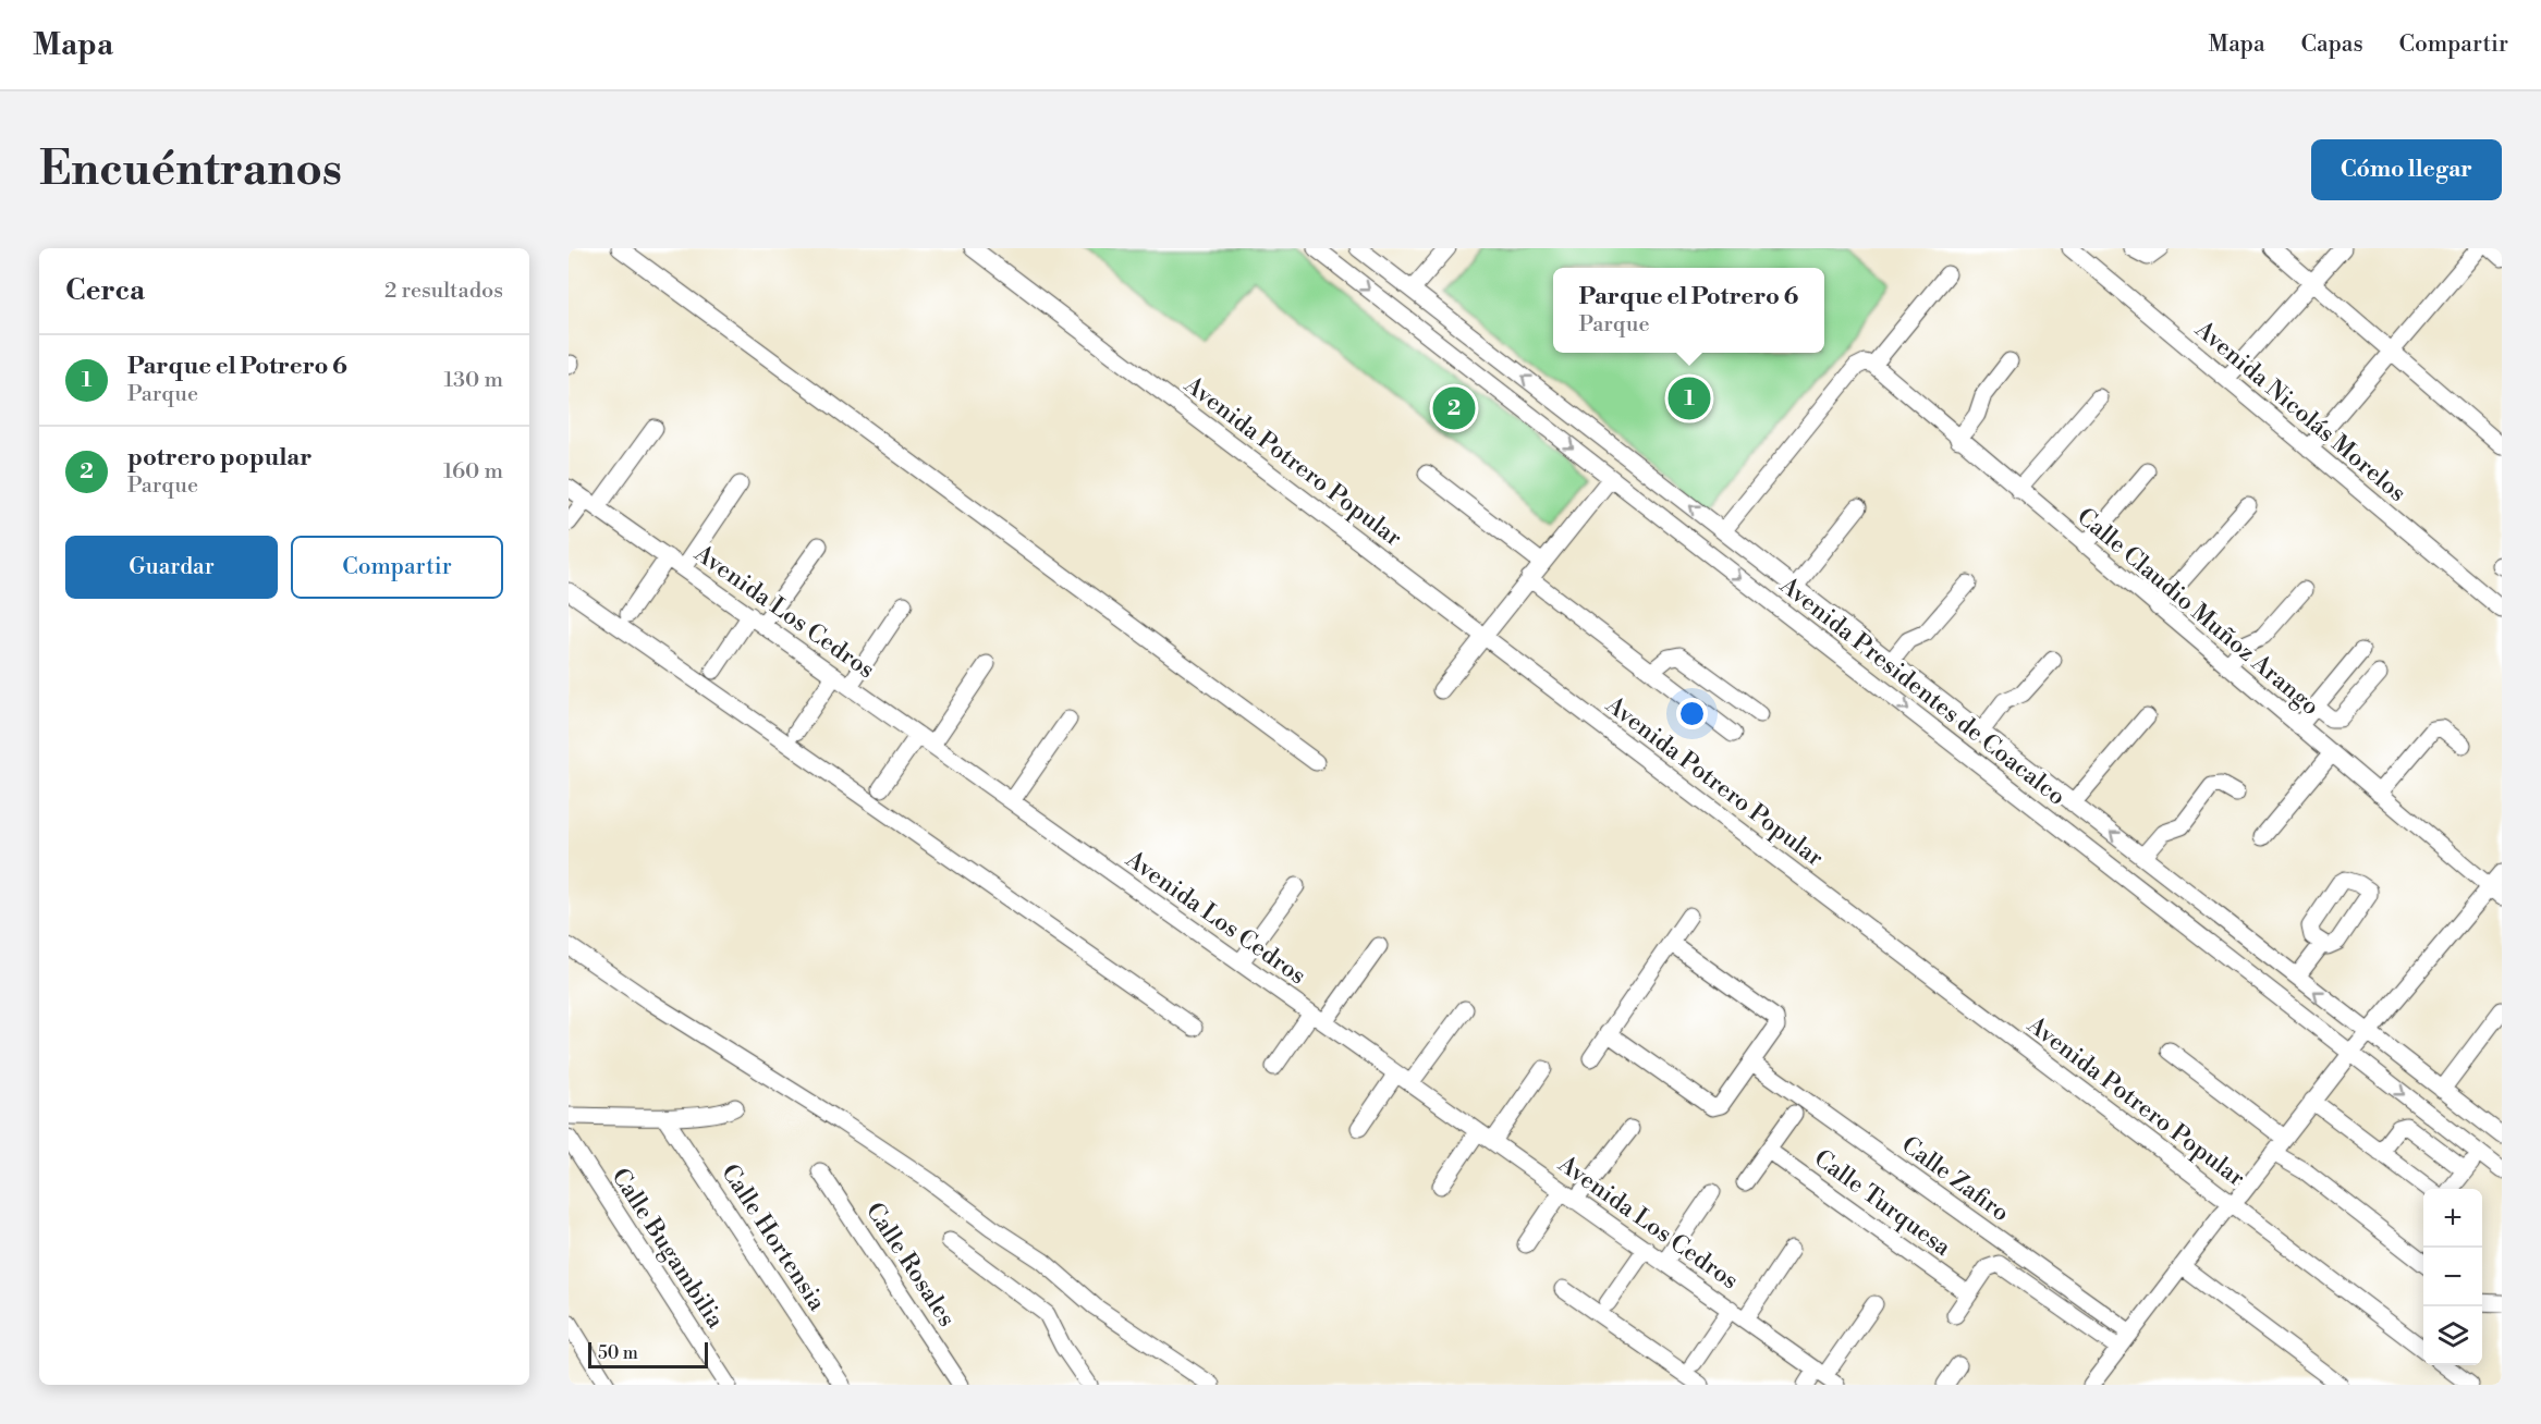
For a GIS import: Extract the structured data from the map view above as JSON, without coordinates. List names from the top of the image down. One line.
{"streets":{"street":["Avenida Nicolás Morelos","Avenida Potrero Popular","Avenida Los Cedros","Calle Claudio Muñoz Arango","Avenida Presidentes de Coacalco","Calle Zafiro","Calle Turquesa","Calle Hortensia","Calle Bugambilia","Calle Rosales"]},"scale_bar":"50 m","page":{"header":"Mapa","nav":["Mapa","Capas","Compartir"],"buttons":["Cómo llegar",["Guardar","Compartir"]],"title":"Encuéntranos","heading":["Cerca","2 resultados"],"popup":["Parque el Potrero 6","Parque"],"list":[{"mark":"1","name":"Parque el Potrero 6","note":"Parque","value":"130 m"},{"mark":"2","name":"potrero popular","note":"Parque","value":"160 m"}],"pins":["1","2"],"map_buttons":["+","−"],"scale":"50 m"}}
